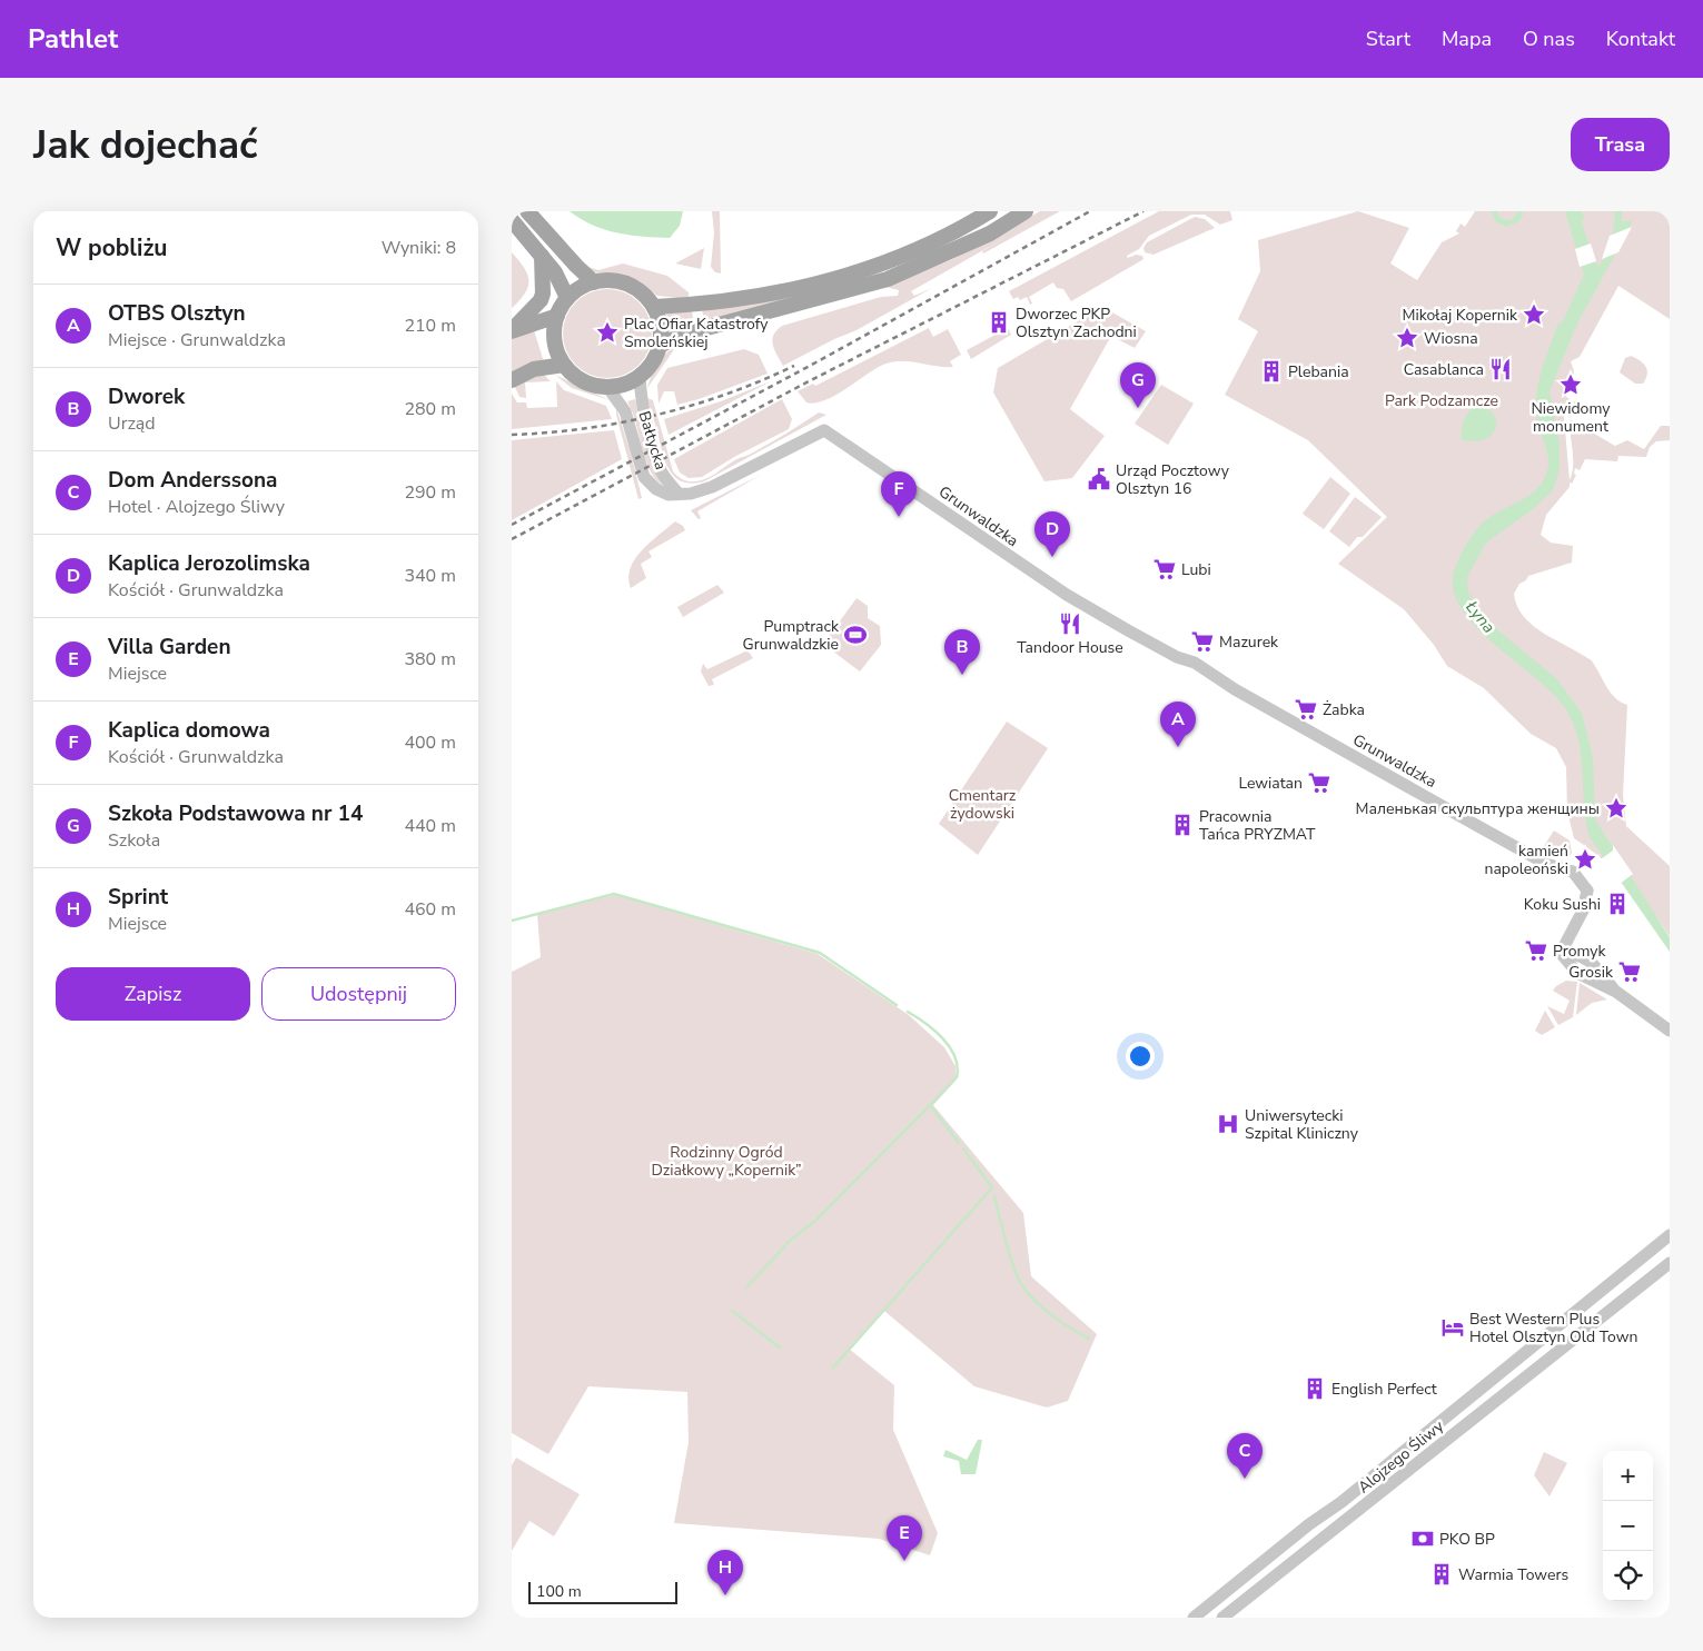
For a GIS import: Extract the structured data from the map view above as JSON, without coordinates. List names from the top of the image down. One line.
{"streets":{"street":["Bałtycka","Grunwaldzka","Alojzego Śliwy"]},"crossings":[["Bałtycka","Grunwaldzka"]],"water":["Łyna"],"parks":["Park Podzamcze","Cmentarz żydowski","Rodzinny Ogród Działkowy „Kopernik”"],"places":{"place":["Mikołaj Kopernik","Plac Ofiar Katastrofy Smoleńskiej","Wiosna","Niewidomy monument","Маленькая скульптура женщины","kamień napoleoński"],"building":["Dworzec PKP Olsztyn Zachodni","Plebania","Pracownia Tańca PRYZMAT","Koku Sushi","English Perfect","Warmia Towers"],"restaurant":["Casablanca","Tandoor House"],"public building":["Urząd Pocztowy Olsztyn 16"],"supermarket":["Lubi","Mazurek","Żabka","Lewiatan","Promyk","Grosik"],"sports":["Pumptrack Grunwaldzkie"],"hospital":["Uniwersytecki Szpital Kliniczny"],"hotel":["Best Western Plus Hotel Olsztyn Old Town"],"bank":["PKO BP"]},"scale_bar":"100 m","page":{"header":"Pathlet","nav":["Start","Mapa","O nas","Kontakt"],"buttons":["Trasa",["Zapisz","Udostępnij"]],"title":"Jak dojechać","heading":["W pobliżu","Wyniki: 8"],"list":[{"mark":"A","name":"OTBS Olsztyn","note":"Miejsce · Grunwaldzka","value":"210 m"},{"mark":"B","name":"Dworek","note":"Urząd","value":"280 m"},{"mark":"C","name":"Dom Anderssona","note":"Hotel · Alojzego Śliwy","value":"290 m"},{"mark":"D","name":"Kaplica Jerozolimska","note":"Kościół · Grunwaldzka","value":"340 m"},{"mark":"E","name":"Villa Garden","note":"Miejsce","value":"380 m"},{"mark":"F","name":"Kaplica domowa","note":"Kościół · Grunwaldzka","value":"400 m"},{"mark":"G","name":"Szkoła Podstawowa nr 14","note":"Szkoła","value":"440 m"},{"mark":"H","name":"Sprint","note":"Miejsce","value":"460 m"}],"pins":["G","F","D","B","A","C","E","H"],"map_buttons":["+","−"],"scale":"100 m"}}
